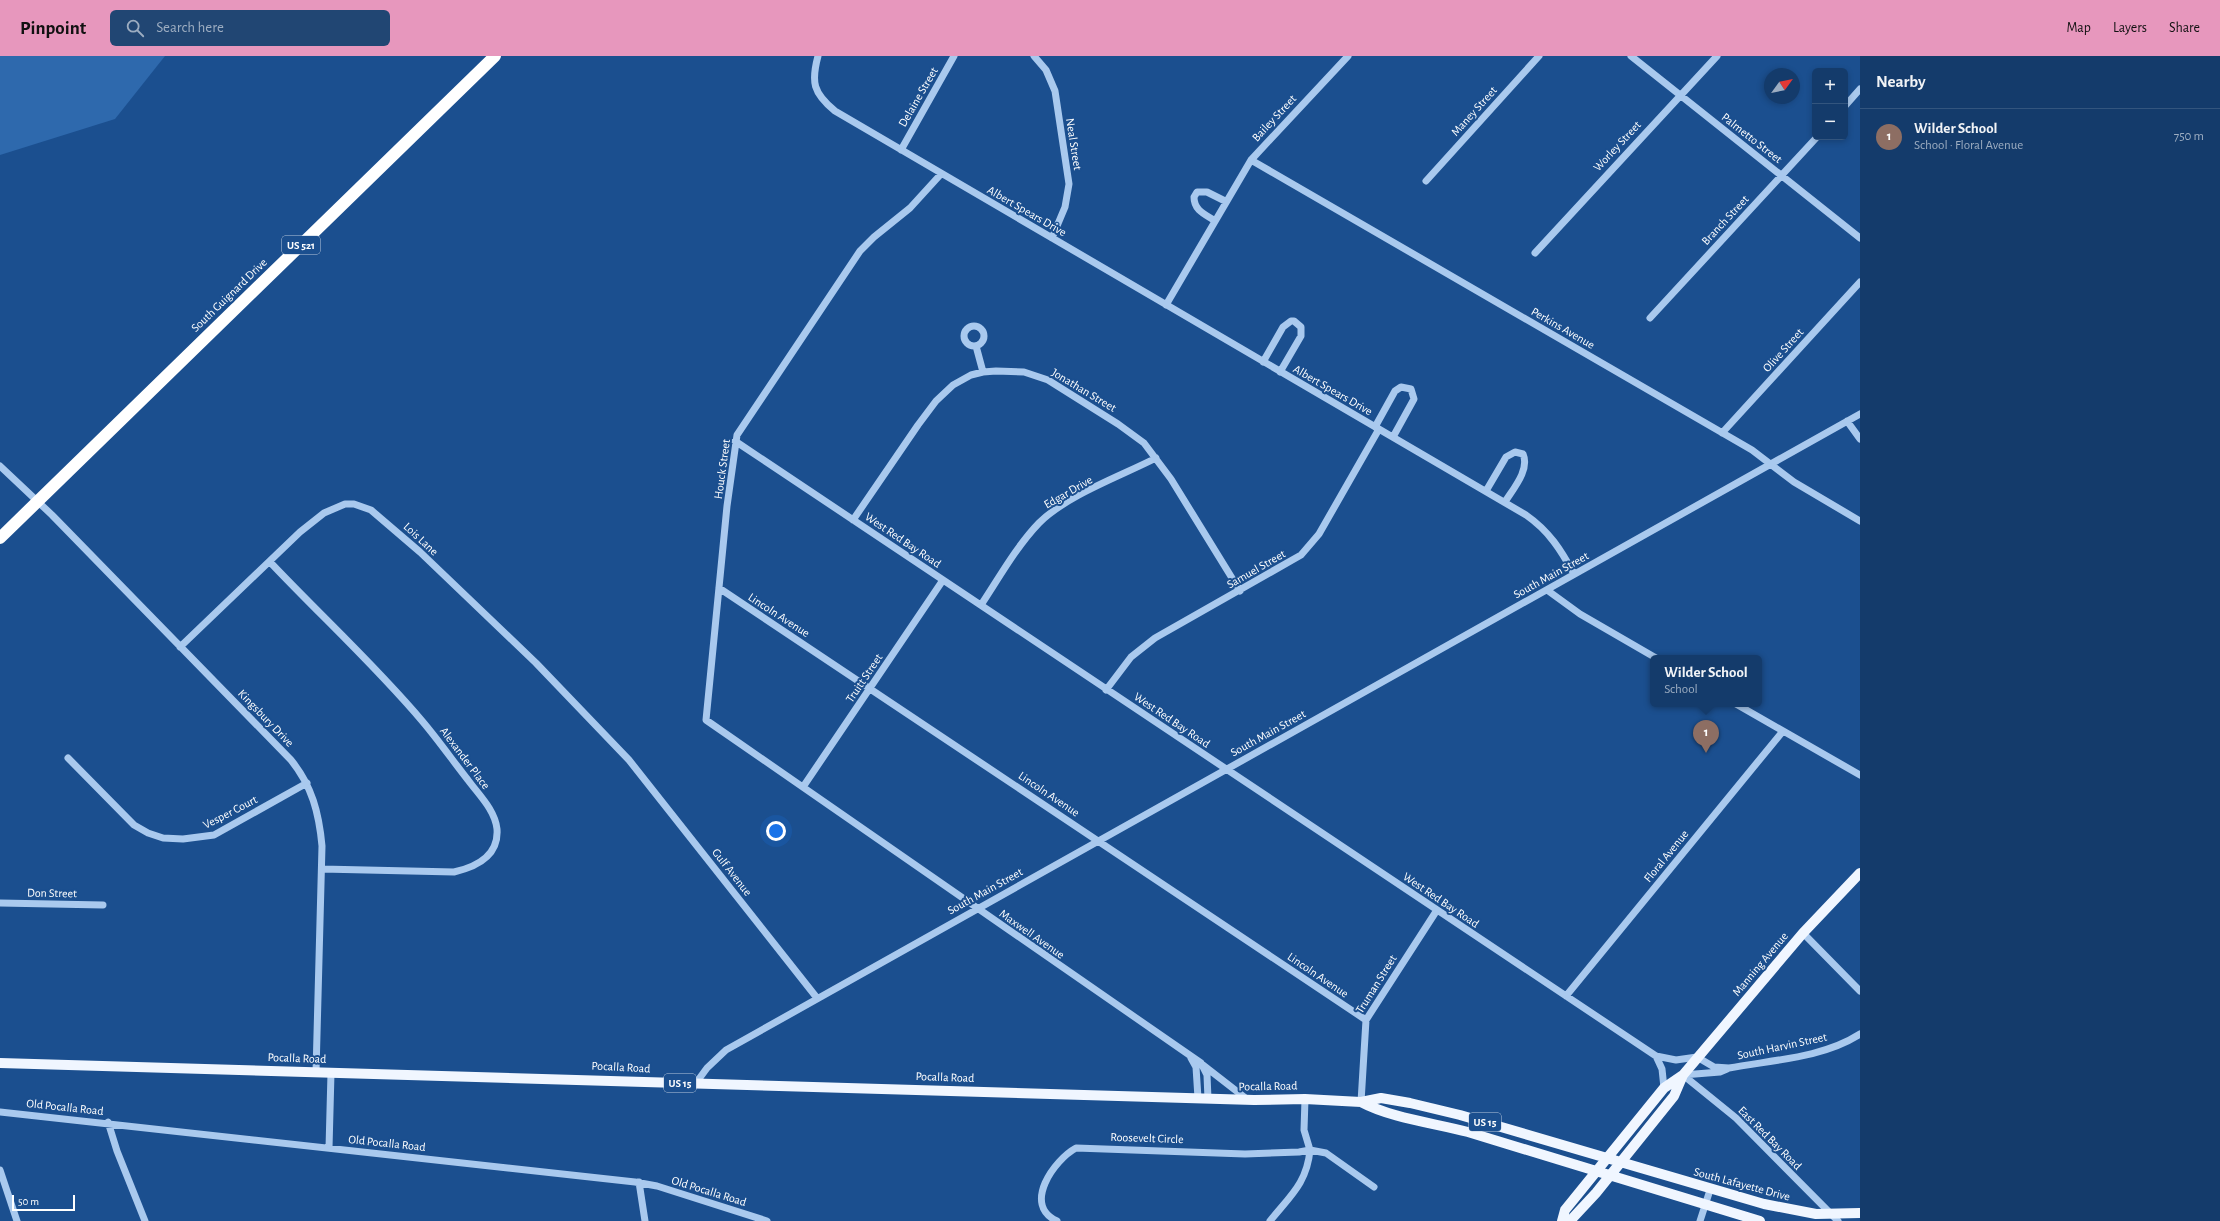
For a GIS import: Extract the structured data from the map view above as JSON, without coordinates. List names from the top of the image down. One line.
{"streets":{"highway":["US 521","South Guignard Drive"],"main road":["Manning Avenue","Pocalla Road","US 15","South Lafayette Drive"],"street":["Delaine Street","Maney Street","Bailey Street","Palmetto Street","Neal Street","Worley Street","Albert Spears Drive","Branch Street","Perkins Avenue","Olive Street","Jonathan Street","Houck Street","Edgar Drive","Lois Lane","West Red Bay Road","Samuel Street","South Main Street","Lincoln Avenue","Truitt Street","Kingsbury Drive","Alexander Place","Vesper Court","Floral Avenue","Gulf Avenue","Don Street","Maxwell Avenue","Truman Street","South Harvin Street","Old Pocalla Road","Roosevelt Circle","East Red Bay Road"]},"crossings":[["Delaine Street","Albert Spears Drive"],["Bailey Street","Albert Spears Drive"],["Bailey Street","Perkins Avenue"],["Palmetto Street","Worley Street"],["Palmetto Street","Branch Street"],["Neal Street","Albert Spears Drive"],["Albert Spears Drive","Houck Street"],["Albert Spears Drive","Samuel Street"],["Albert Spears Drive","South Main Street"],["South Guignard Drive","Kingsbury Drive"],["Perkins Avenue","Olive Street"],["Perkins Avenue","South Main Street"],["Jonathan Street","Edgar Drive"],["Jonathan Street","West Red Bay Road"],["Jonathan Street","Samuel Street"],["Houck Street","West Red Bay Road"],["Houck Street","Lincoln Avenue"],["Houck Street","Truitt Street"],["Houck Street","Maxwell Avenue"],["Edgar Drive","West Red Bay Road"],["Lois Lane","Kingsbury Drive"],["Lois Lane","Alexander Place"],["Lois Lane","Gulf Avenue"],["West Red Bay Road","Samuel Street"],["West Red Bay Road","South Main Street"],["West Red Bay Road","Truitt Street"],["West Red Bay Road","Floral Avenue"],["West Red Bay Road","Manning Avenue"],["West Red Bay Road","Truman Street"],["West Red Bay Road","South Harvin Street"],["South Main Street","Lincoln Avenue"],["South Main Street","Gulf Avenue"],["South Main Street","Maxwell Avenue"],["South Main Street","Pocalla Road"],["Lincoln Avenue","Truitt Street"],["Lincoln Avenue","Truman Street"],["Truitt Street","Maxwell Avenue"],["Kingsbury Drive","Alexander Place"],["Kingsbury Drive","Vesper Court"],["Kingsbury Drive","Pocalla Road"],["Maxwell Avenue","Pocalla Road"],["Manning Avenue","South Harvin Street"],["Manning Avenue","Pocalla Road"],["Manning Avenue","US 15"],["Manning Avenue","East Red Bay Road"],["Manning Avenue","South Lafayette Drive"],["Truman Street","Pocalla Road"],["South Harvin Street","East Red Bay Road"],["Pocalla Road","US 15"],["Pocalla Road","South Lafayette Drive"],["East Red Bay Road","South Lafayette Drive"]],"scale_bar":"50 m","north":"top right","page":{"header":"Pinpoint","search":"Search here","nav":["Map","Layers","Share"],"heading":"Nearby","map_buttons":["+","−"],"list":[{"mark":"1","name":"Wilder School","note":"School · Floral Avenue","value":"750 m"}],"popup":["Wilder School","School"],"pins":"1","scale":"50 m"}}
